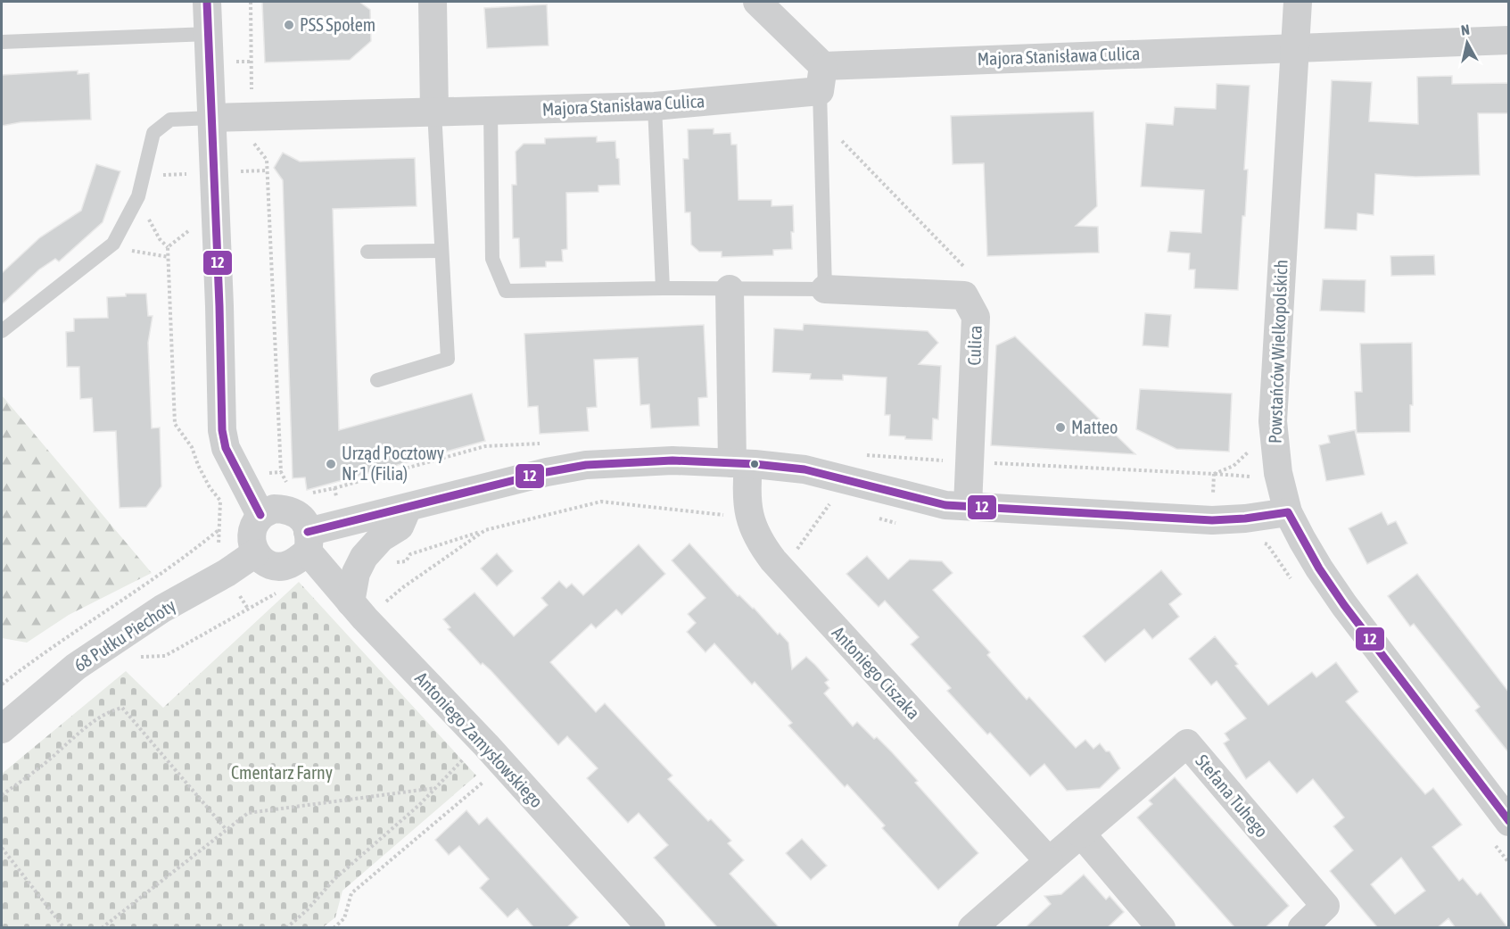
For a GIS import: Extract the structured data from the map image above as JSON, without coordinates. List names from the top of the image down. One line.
{"streets":{"street":["Majora Stanisława Culica","Culica","Powstańców Wielkopolskich","68 Pułku Piechoty","Antoniego Ciszaka","Antoniego Zamysłowskiego","Stefana Tuhego"]},"crossings":[["Majora Stanisława Culica","Powstańców Wielkopolskich"],["68 Pułku Piechoty","Antoniego Zamysłowskiego"]],"parks":["Cmentarz Farny"],"places":["PSS Społem","Matteo","Urząd Pocztowy Nr 1 (Filia)"],"lines":["transit line 12"],"north":"top"}
